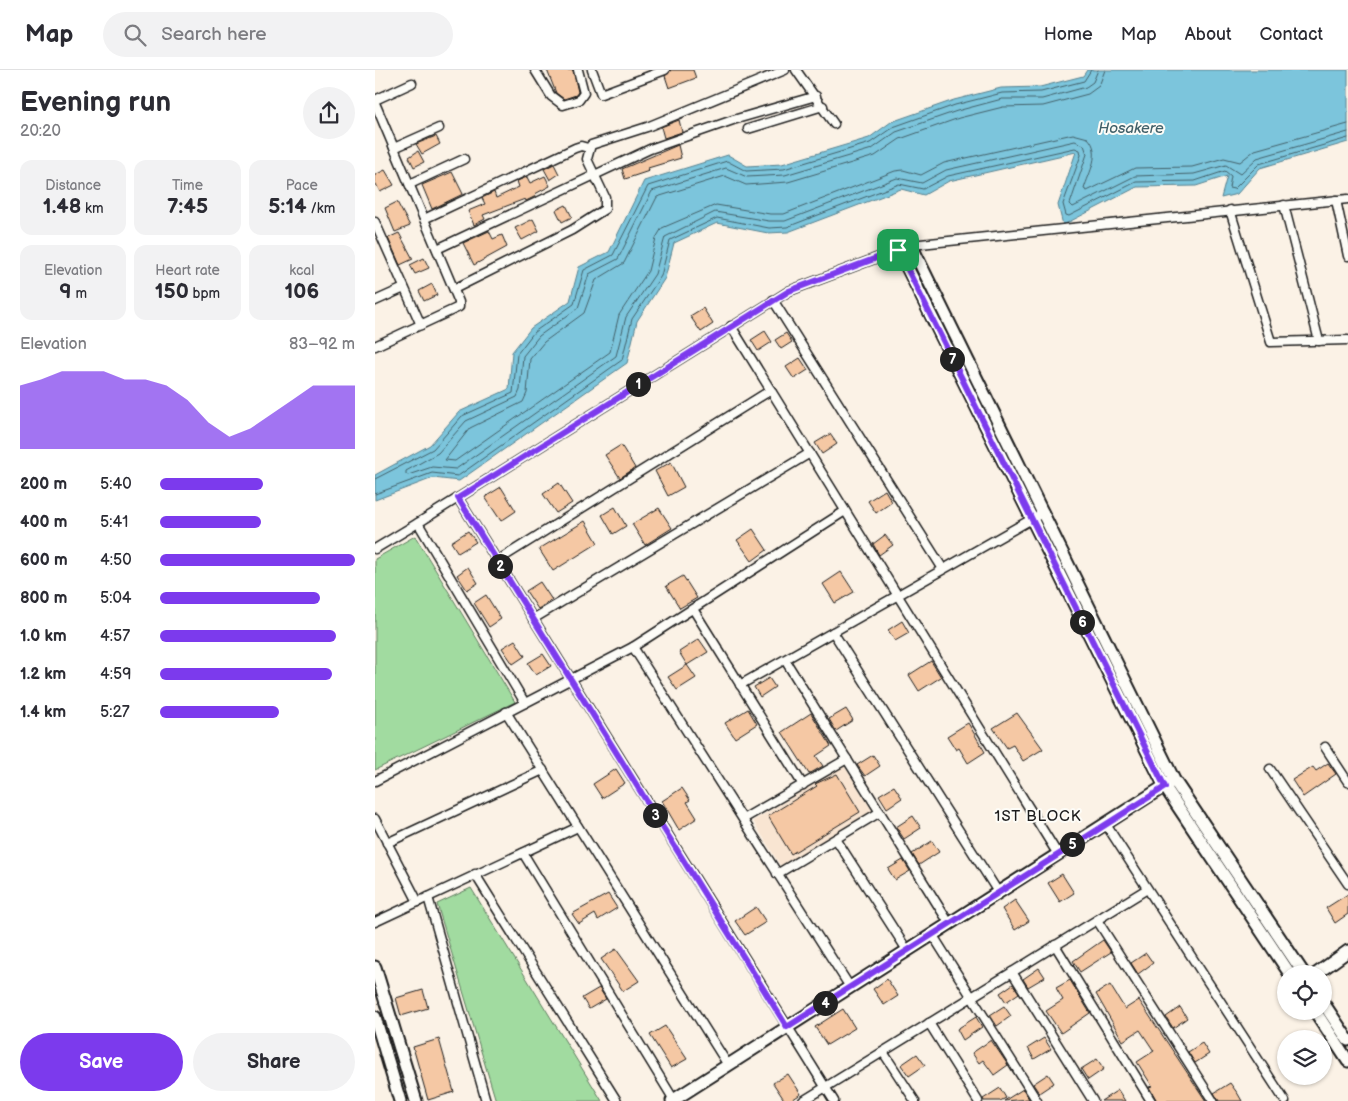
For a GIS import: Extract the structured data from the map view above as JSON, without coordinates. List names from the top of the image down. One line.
{"districts":["1ST BLOCK"],"water":["Hosakere"],"page":{"header":"Map","search":"Search here","nav":["Home","Map","About","Contact"],"heading":["Evening run","20:20"],"stats":[["Distance","1.48 km"],["Time","7:45"],["Pace","5:14 /km"],["Elevation","9 m"],["Heart rate","150 bpm"],["kcal","106"]],"chart":["Elevation","83–92 m"],"pins":["7","1","2","6","3","5","4"],"list":[{"name":"200 m","note":"5:40"},{"name":"400 m","note":"5:41"},{"name":"600 m","note":"4:50"},{"name":"800 m","note":"5:04"},{"name":"1.0 km","note":"4:57"},{"name":"1.2 km","note":"4:59"},{"name":"1.4 km","note":"5:27"}],"buttons":["Save","Share"]}}
